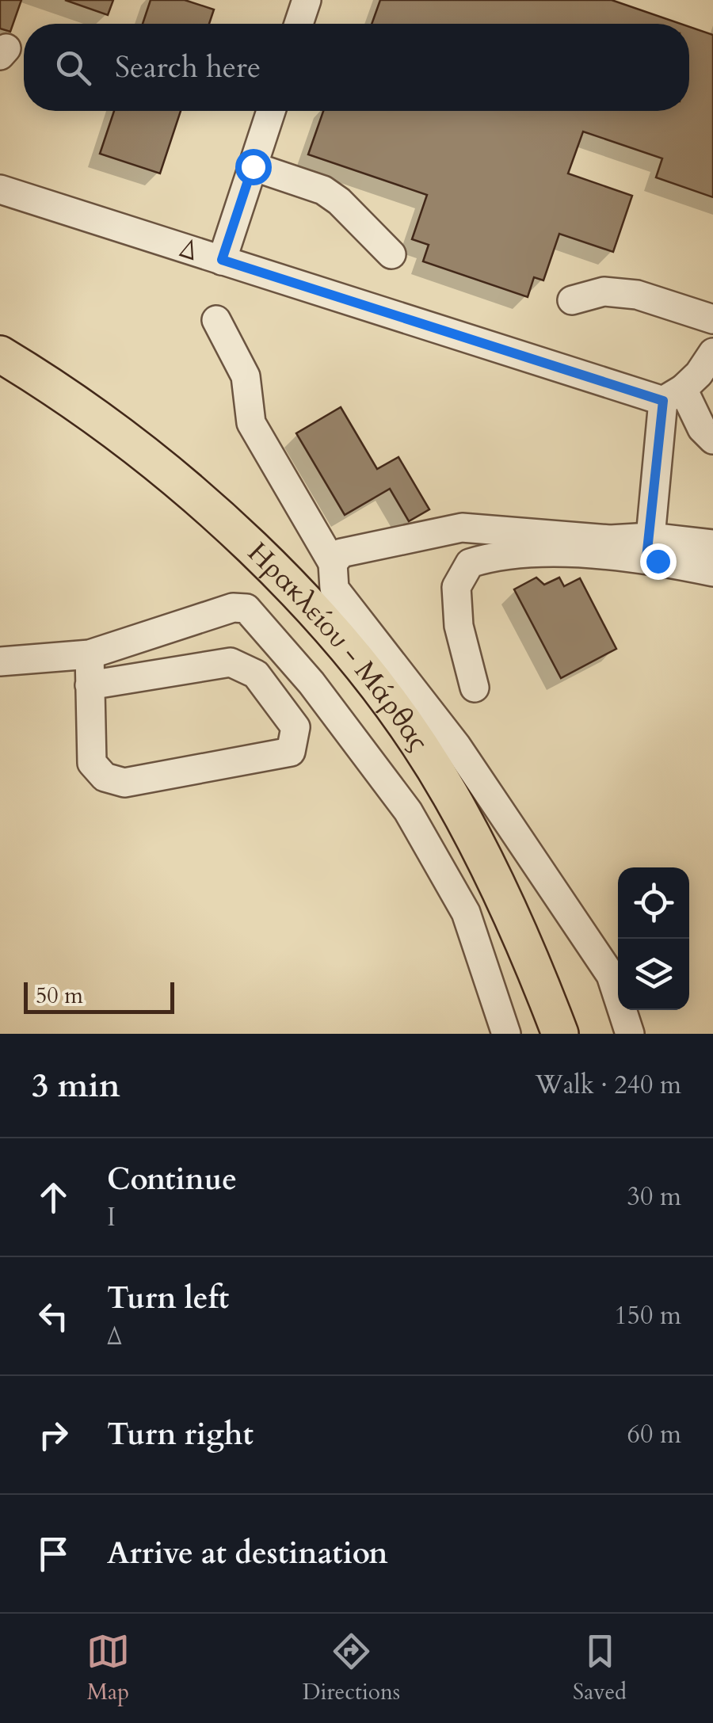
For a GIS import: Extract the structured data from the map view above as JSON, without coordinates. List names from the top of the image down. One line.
{"streets":{"main road":["Ηρακλείου - Μάρθας"],"street":["Δ"]},"scale_bar":"50 m","page":{"search":"Search here","scale":"50 m","heading":["3 min","Walk · 240 m"],"list":[["Continue","Ι","30 m"],["Turn left","Δ","150 m"],["Turn right","60 m"],"Arrive at destination"],"nav":["Map","Directions","Saved"]}}
